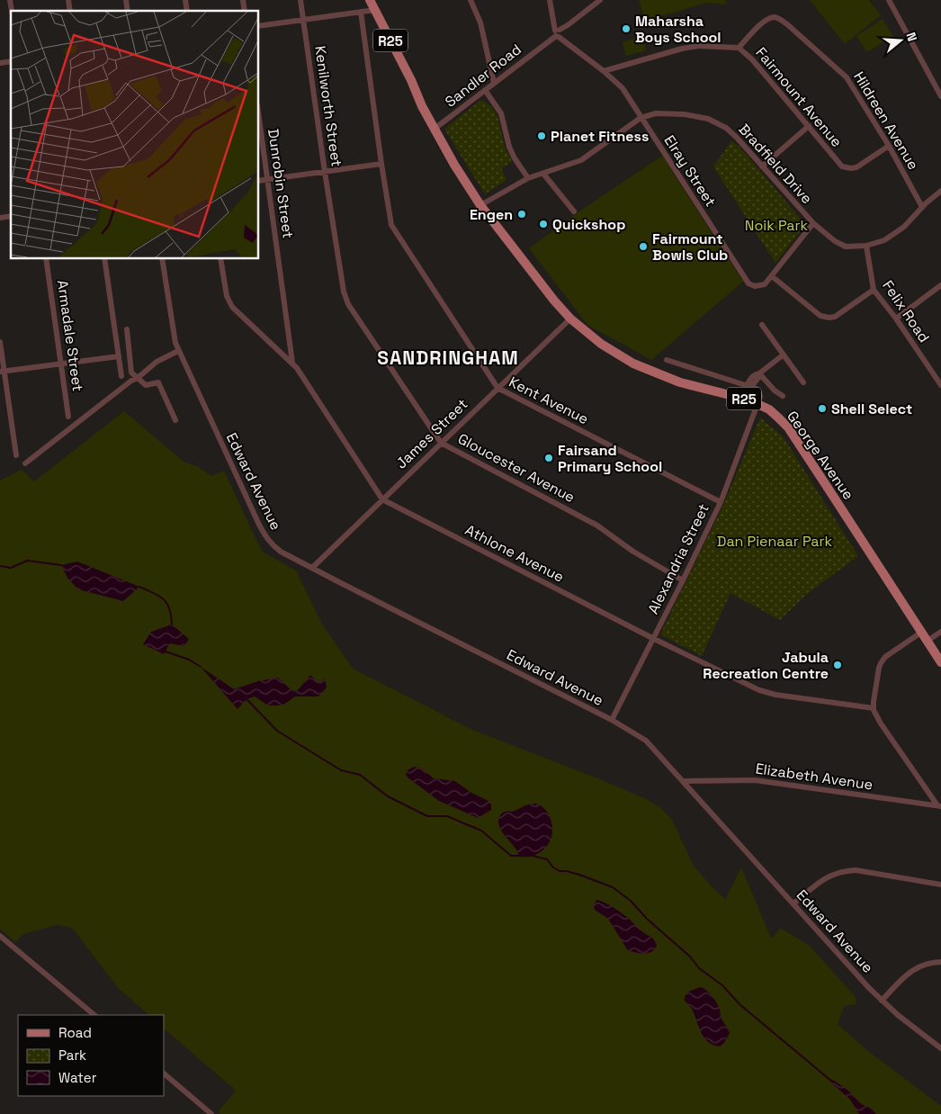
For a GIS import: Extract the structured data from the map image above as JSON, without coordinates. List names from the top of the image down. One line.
{"streets":{"main road":["R25","George Avenue"],"street":["Sandler Road","Fairmount Avenue","Kenilworth Street","Hildreen Avenue","Bradfield Drive","Elray Street","Dunrobin Street","Felix Road","Armadale Street","Kent Avenue","James Street","Gloucester Avenue","Edward Avenue","Athlone Avenue","Alexandria Street","Elizabeth Avenue"]},"crossings":[["R25","Sandler Road"],["R25","George Avenue"],["Sandler Road","Elray Street"],["Sandler Road","George Avenue"],["Fairmount Avenue","Hildreen Avenue"],["Fairmount Avenue","Elray Street"],["Kenilworth Street","Gloucester Avenue"],["Hildreen Avenue","Bradfield Drive"],["Bradfield Drive","Elray Street"],["Bradfield Drive","Felix Road"],["Bradfield Drive","George Avenue"],["Dunrobin Street","Athlone Avenue"],["Kent Avenue","James Street"],["Kent Avenue","Alexandria Street"],["James Street","George Avenue"],["James Street","Gloucester Avenue"],["James Street","Edward Avenue"],["James Street","Athlone Avenue"],["George Avenue","Alexandria Street"],["Gloucester Avenue","Alexandria Street"],["Edward Avenue","Alexandria Street"],["Edward Avenue","Elizabeth Avenue"],["Athlone Avenue","Alexandria Street"]],"districts":["SANDRINGHAM"],"parks":["Noik Park","Dan Pienaar Park"],"places":["Maharsha Boys School","Planet Fitness","Engen","Quickshop","Fairmount Bowls Club","Shell Select","Fairsand Primary School","Jabula Recreation Centre"],"legend":["Road","Park","Water"],"north":"right"}
